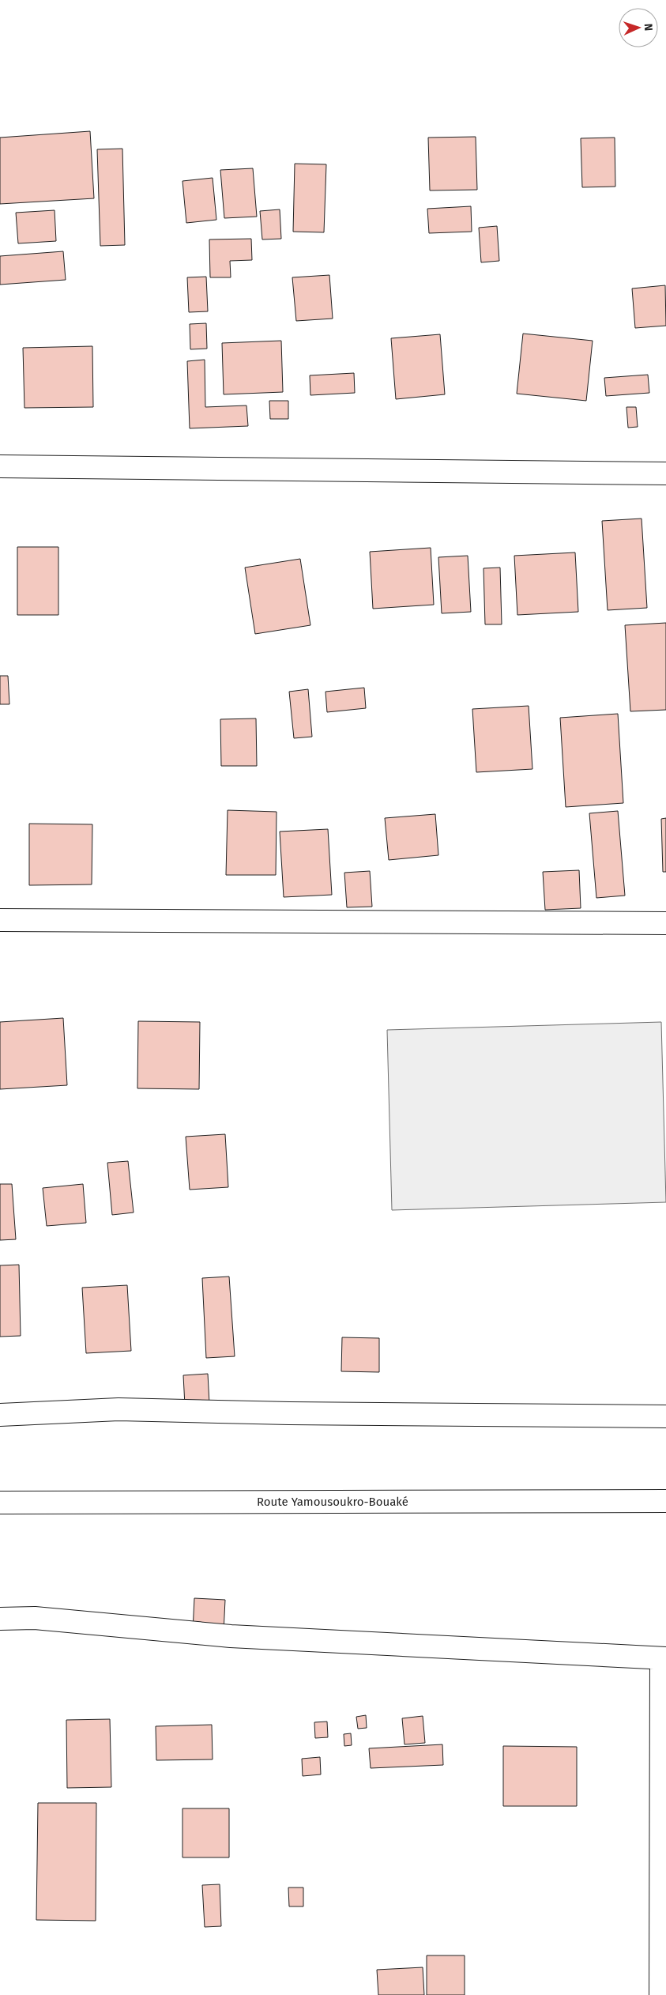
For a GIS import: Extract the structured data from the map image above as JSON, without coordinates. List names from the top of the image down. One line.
{"streets":{"street":["Route Yamousoukro-Bouaké"]},"north":"right"}
